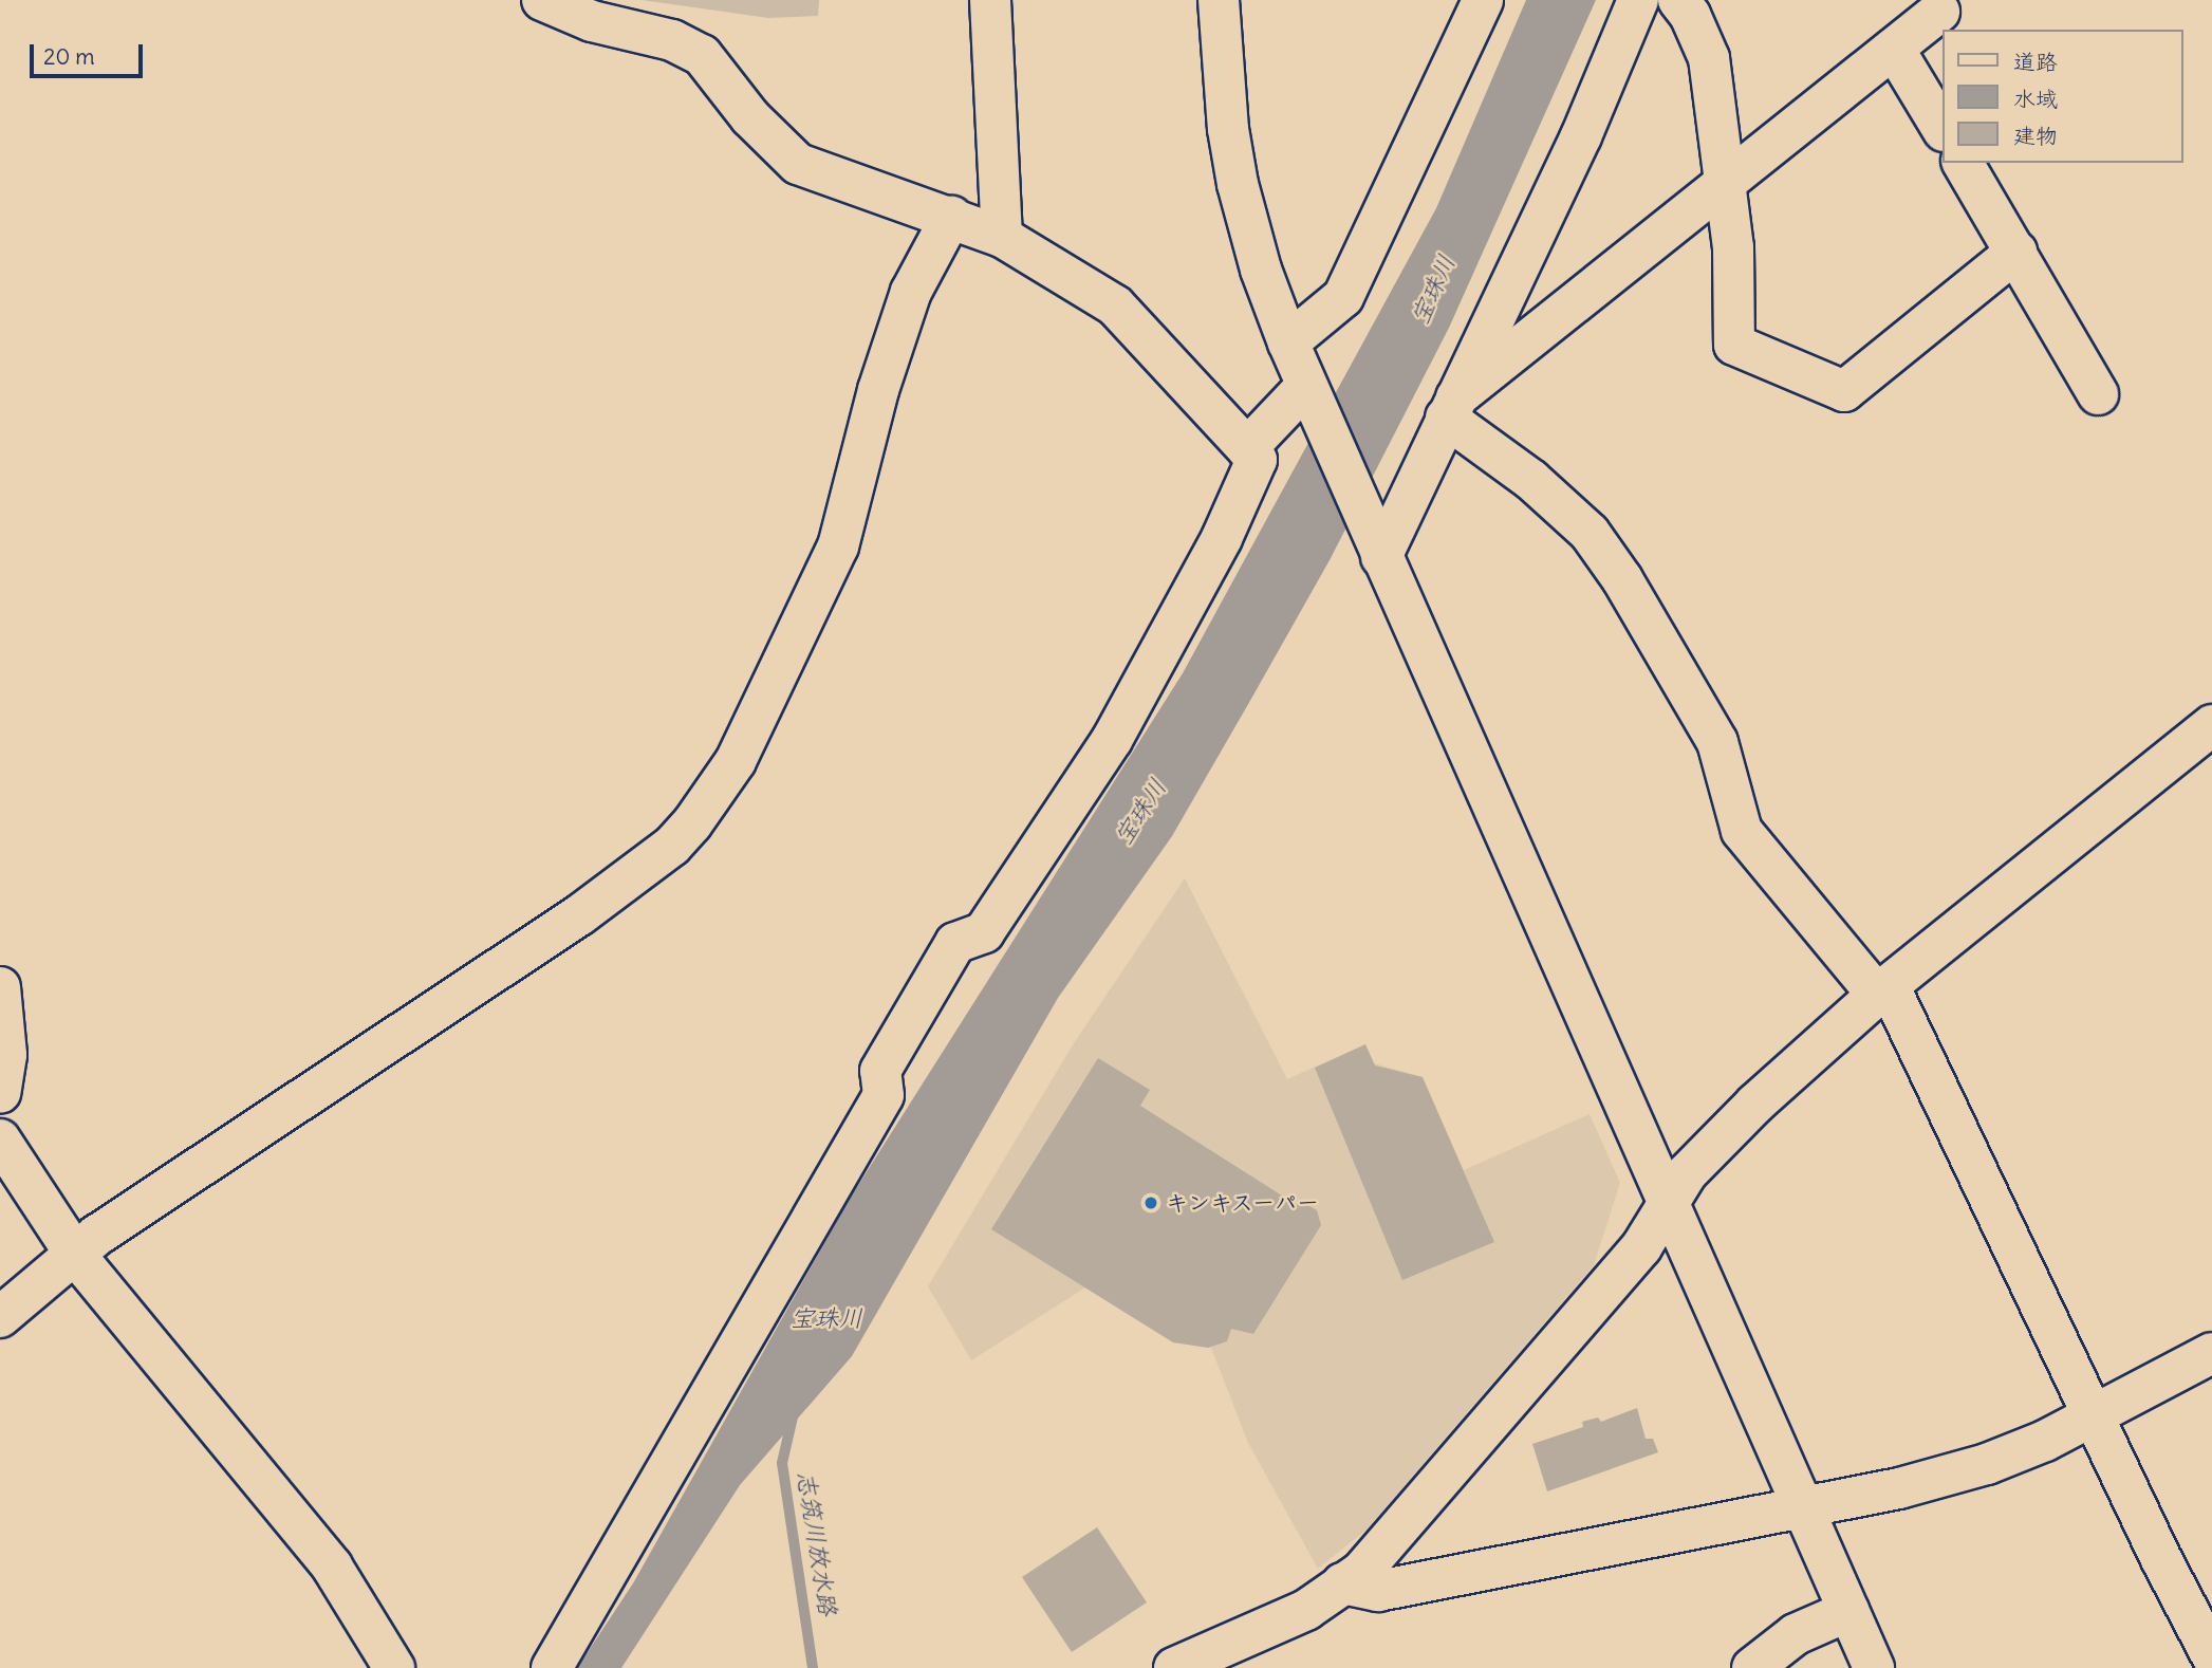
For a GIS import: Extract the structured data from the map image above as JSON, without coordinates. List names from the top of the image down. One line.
{"water":["宝珠川","志筑川放水路"],"places":["キンキスーパー"],"legend":["道路","水域","建物"],"scale_bar":"20 m"}
